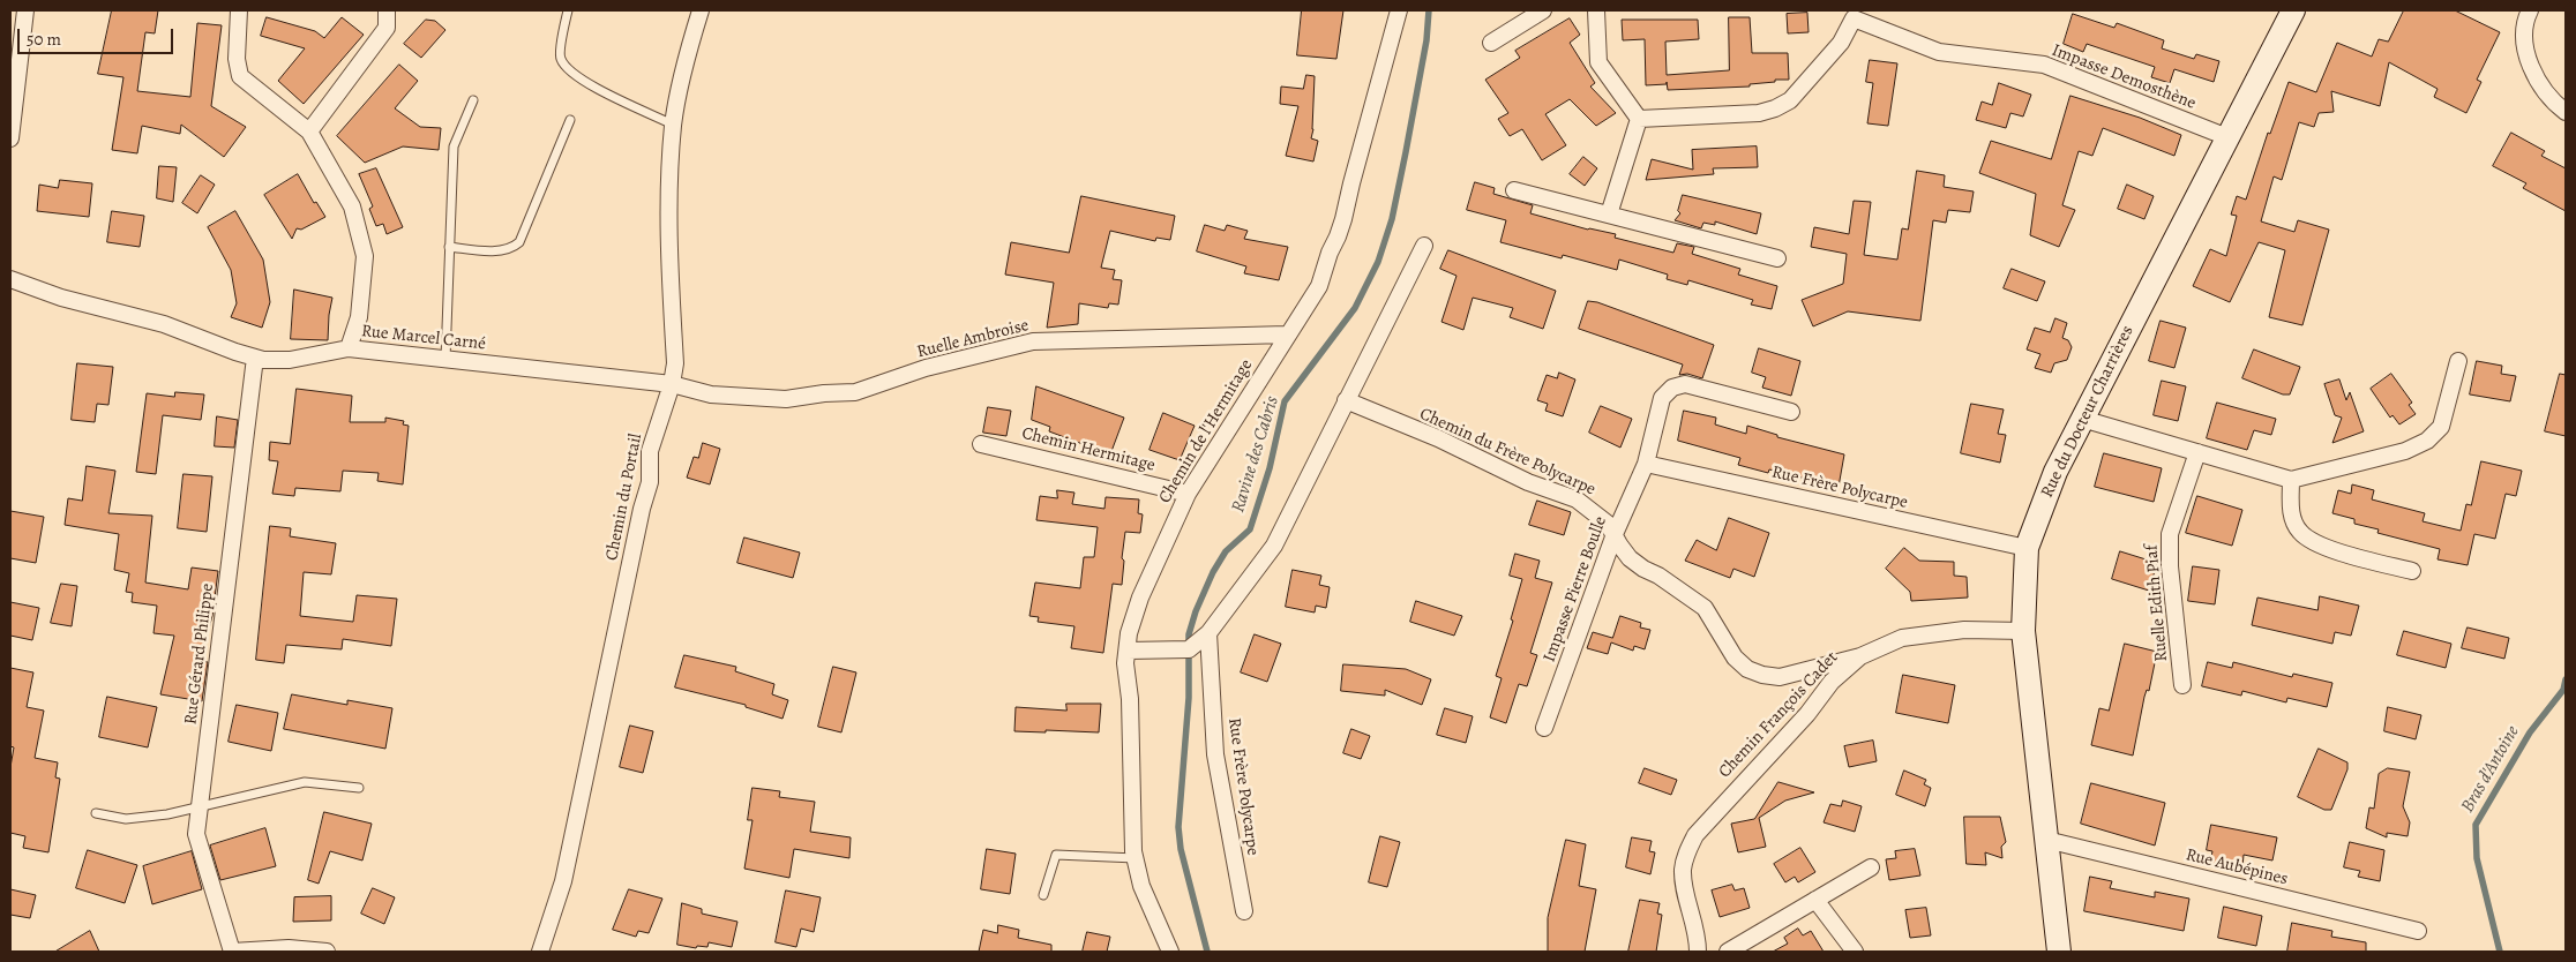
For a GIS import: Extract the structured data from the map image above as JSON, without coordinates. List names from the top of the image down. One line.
{"streets":{"street":["Impasse Demosthène","Rue Marcel Carné","Ruelle Ambroise","Rue du Docteur Charrières","Chemin de l'Hermitage","Chemin Hermitage","Chemin du Frère Polycarpe","Rue Frère Polycarpe","Chemin du Portail","Impasse Pierre Boulle","Ruelle Edith Piaf","Rue Gérard Philippe","Chemin François Cadet","Rue Aubépines"]},"crossings":[["Impasse Demosthène","Rue du Docteur Charrières"],["Rue Marcel Carné","Ruelle Ambroise"],["Rue Marcel Carné","Chemin du Portail"],["Rue Marcel Carné","Rue Gérard Philippe"],["Ruelle Ambroise","Chemin de l'Hermitage"],["Ruelle Ambroise","Chemin du Portail"],["Rue du Docteur Charrières","Rue Frère Polycarpe"],["Rue du Docteur Charrières","Chemin François Cadet"],["Rue du Docteur Charrières","Rue Aubépines"],["Chemin de l'Hermitage","Chemin Hermitage"],["Chemin du Frère Polycarpe","Impasse Pierre Boulle"],["Chemin du Frère Polycarpe","Chemin François Cadet"],["Rue Frère Polycarpe","Impasse Pierre Boulle"]],"water":["Ravine des Cabris","Bras d'Antoine"],"scale_bar":"50 m"}
